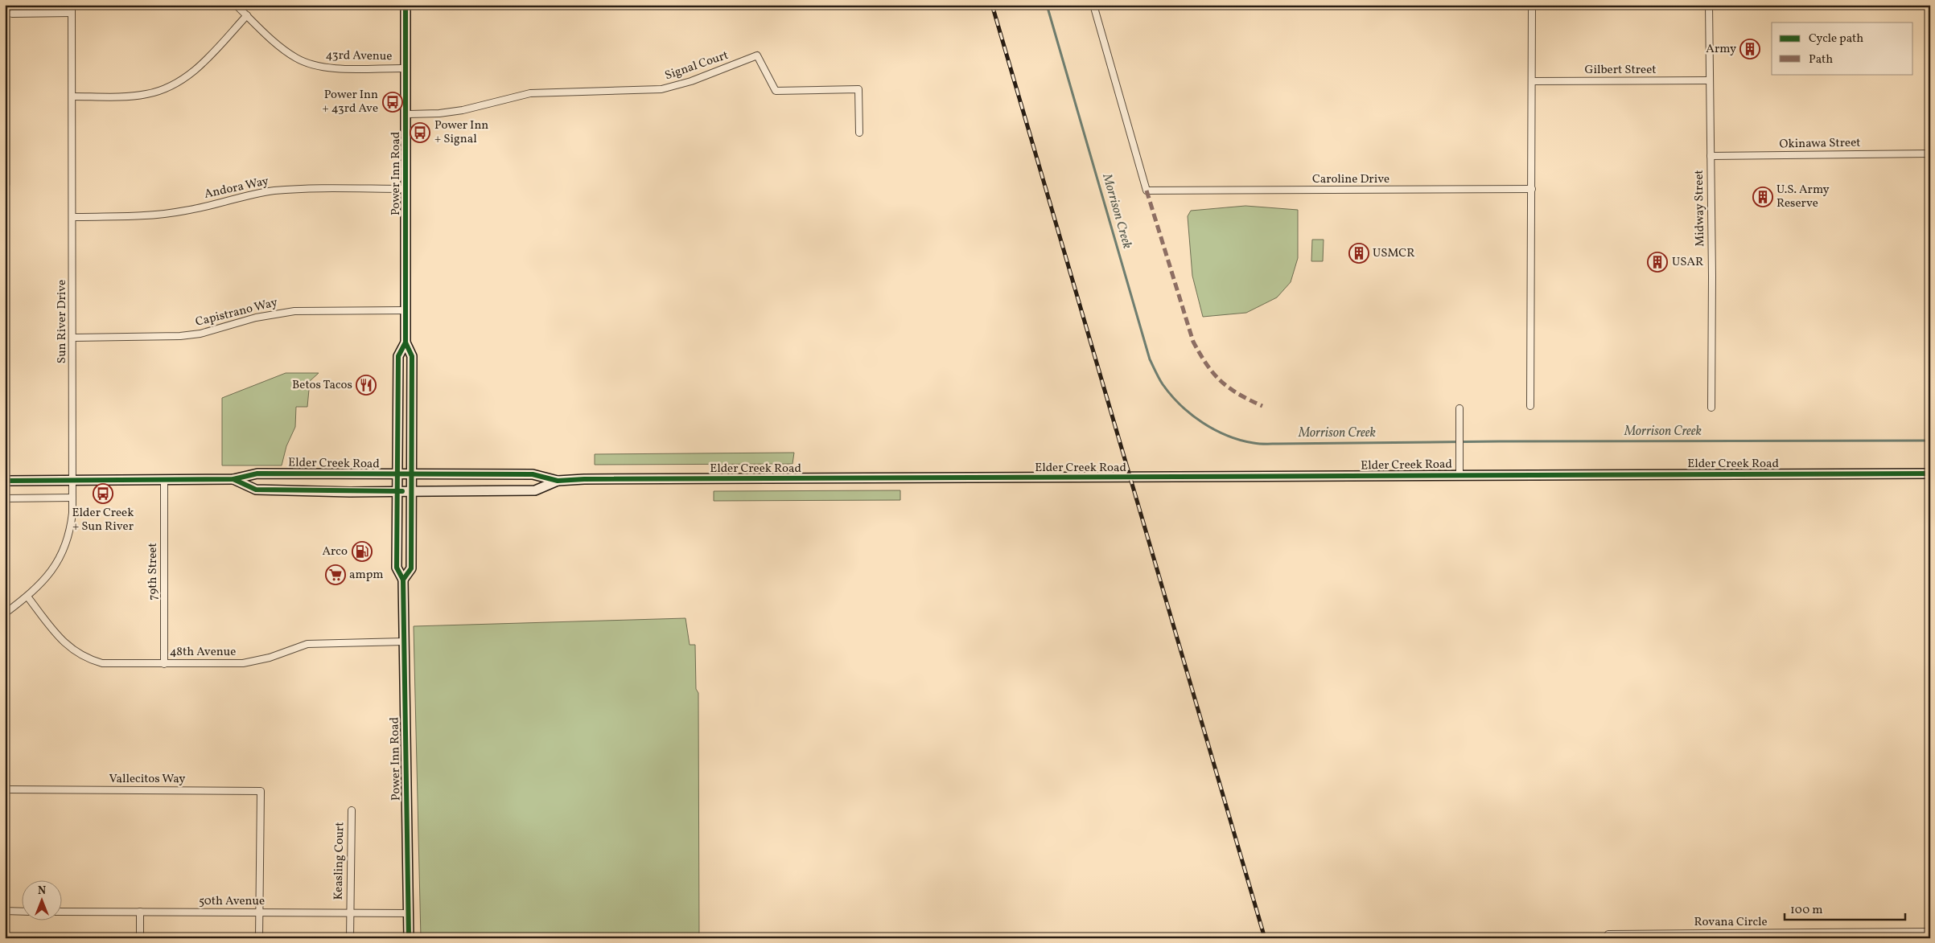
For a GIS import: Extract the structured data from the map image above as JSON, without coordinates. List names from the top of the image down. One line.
{"streets":{"main road":["Power Inn Road","Elder Creek Road"],"street":["43rd Avenue","Signal Court","Gilbert Street","Okinawa Street","Caroline Drive","Andora Way","Midway Street","Capistrano Way","Sun River Drive","79th Street","48th Avenue","Vallecitos Way","Keasling Court","50th Avenue","Rovana Circle"]},"crossings":[["43rd Avenue","Power Inn Road"],["Signal Court","Power Inn Road"],["Gilbert Street","Midway Street"],["Okinawa Street","Midway Street"],["Power Inn Road","Andora Way"],["Power Inn Road","Capistrano Way"],["Power Inn Road","Elder Creek Road"],["Power Inn Road","48th Avenue"],["Power Inn Road","50th Avenue"],["Andora Way","Sun River Drive"],["Capistrano Way","Sun River Drive"],["Sun River Drive","Elder Creek Road"],["Sun River Drive","48th Avenue"],["Elder Creek Road","79th Street"],["79th Street","48th Avenue"],["Vallecitos Way","50th Avenue"],["Keasling Court","50th Avenue"]],"water":["Morrison Creek"],"places":{"building":["Army","U.S. Army Reserve","USMCR","USAR"],"bus stop":["Power Inn + 43rd Ave","Power Inn + Signal","Elder Creek + Sun River"],"restaurant":["Betos Tacos"],"fuel station":["Arco"],"supermarket":["ampm"]},"legend":["Cycle path","Path"],"scale_bar":"100 m","north":"top"}
